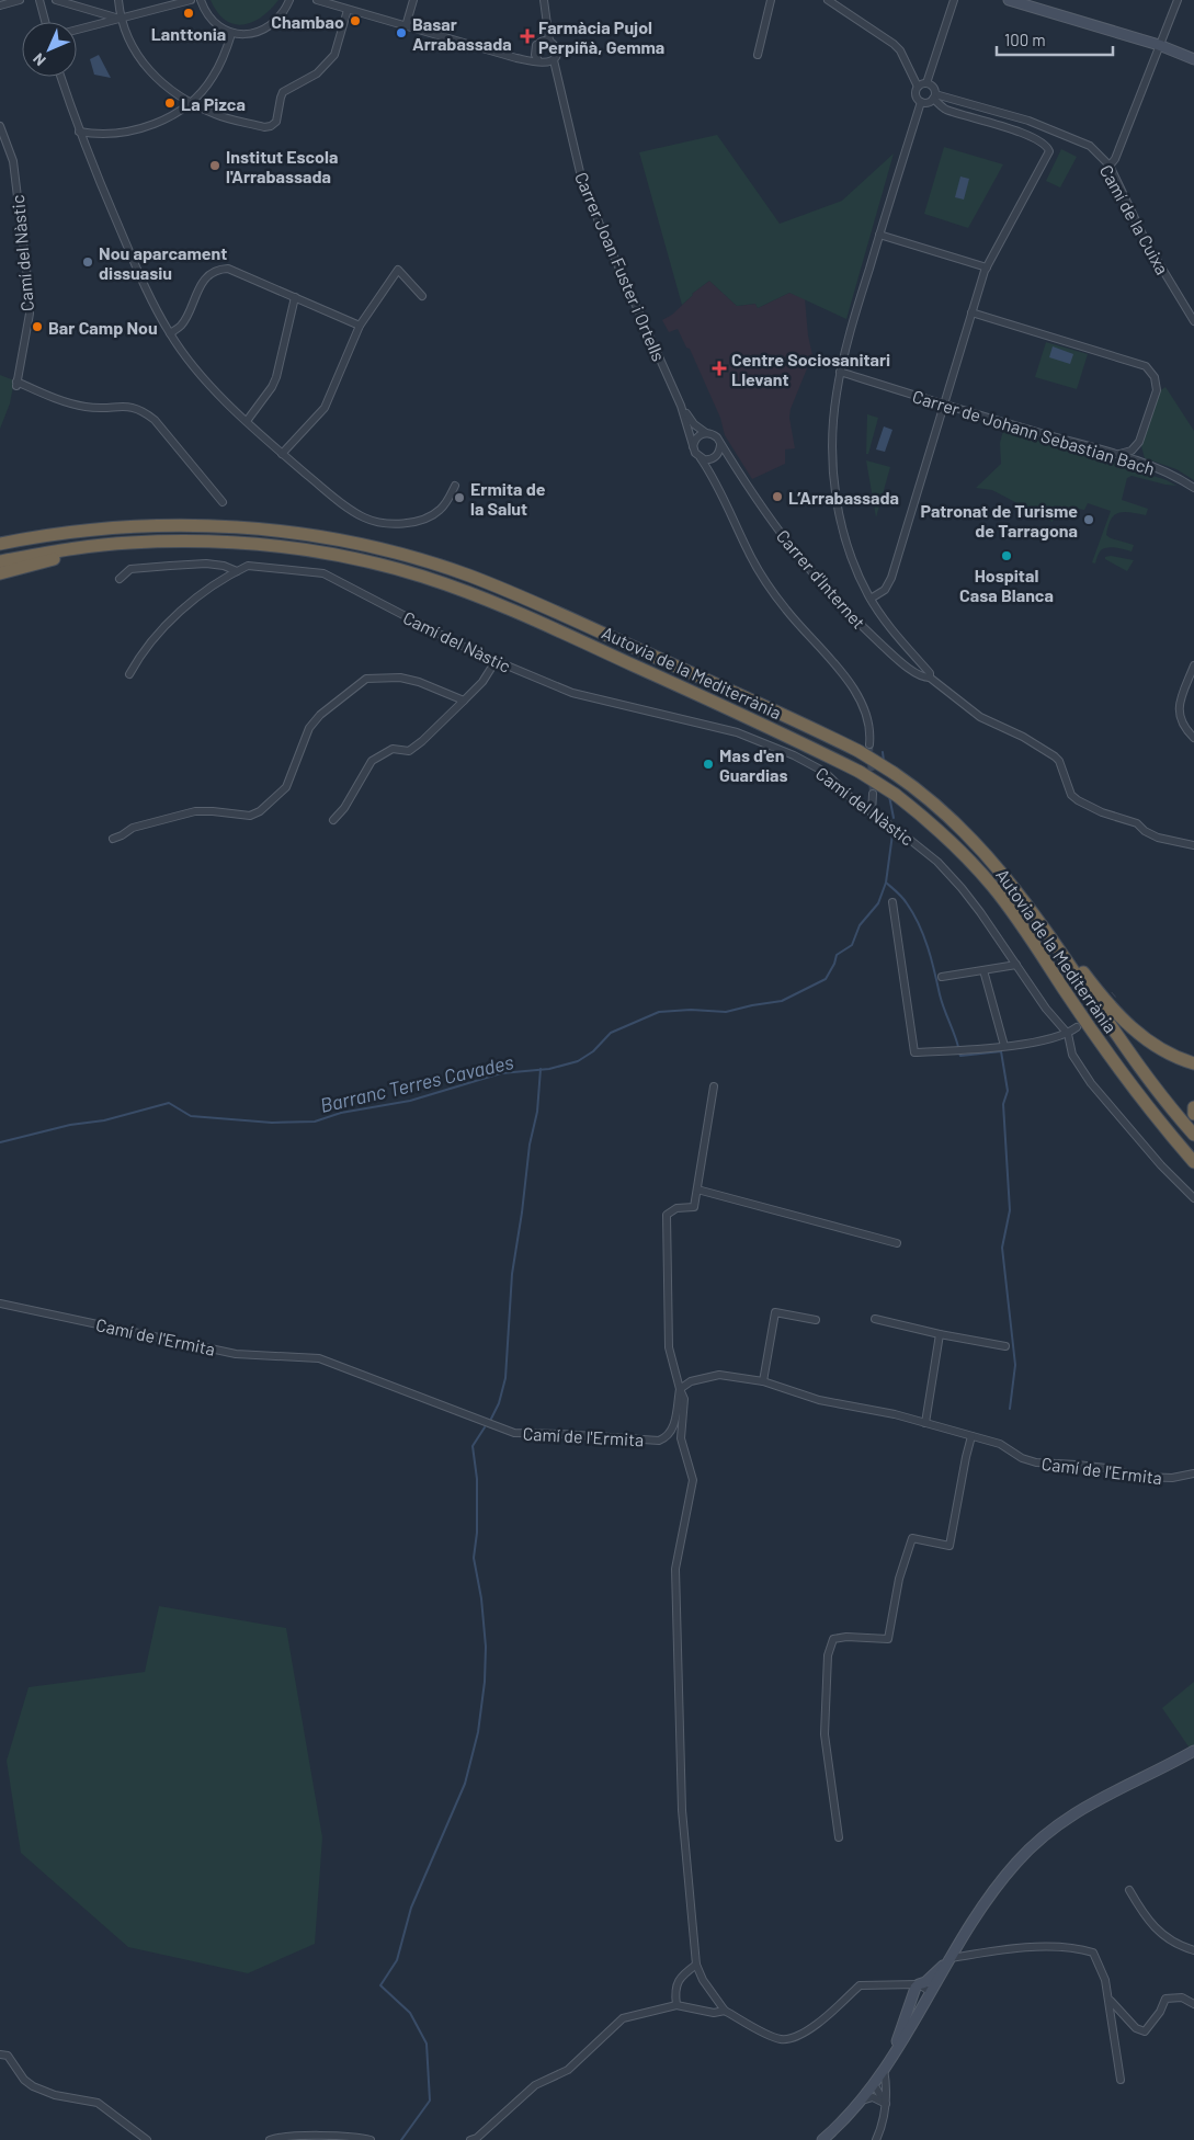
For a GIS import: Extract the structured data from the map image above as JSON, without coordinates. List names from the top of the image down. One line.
{"streets":{"highway":["Autovia de la Mediterrània"],"street":["Camí de la Cuixa","Camí del Nàstic","Carrer Joan Fuster i Ortells","Carrer de Johann Sebastian Bach","Carrer d'Internet","Camí de l'Ermita"]},"crossings":[["Carrer Joan Fuster i Ortells","Carrer d'Internet"]],"water":["Barranc Terres Cavades"],"places":{"other":["Lanttonia","Chambao","Basar Arrabassada","La Pizca","Institut Escola l'Arrabassada","Nou aparcament dissuasiu","Bar Camp Nou","L’Arrabassada","Ermita de la Salut","Patronat de Turisme de Tarragona","Hospital Casa Blanca","Mas d'en Guardias"],"health":["Farmàcia Pujol Perpiñà, Gemma","Centre Sociosanitari Llevant"]},"scale_bar":"100 m","north":"bottom left"}
